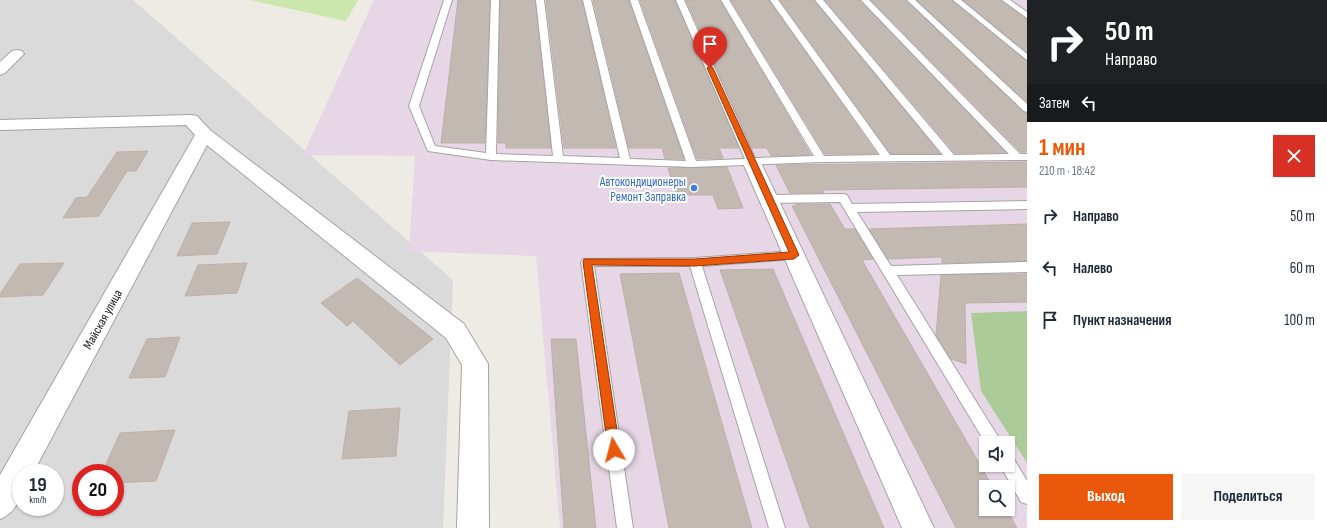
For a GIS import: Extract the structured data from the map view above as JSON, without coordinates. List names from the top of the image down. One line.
{"streets":{"street":["Майская улица"]},"places":["Автокондиционеры Ремонт Заправка"],"page":{"turn":["50 m","Направо"],"then":"Затем","heading":["1 мин","210 m · 18:42"],"list":[{"name":"Направо","value":"50 m"},{"name":"Налево","value":"60 m"},{"name":"Пункт назначения","value":"100 m"}],"speed":"19 km/h","limit":"20","buttons":["Выход","Поделиться"]}}
